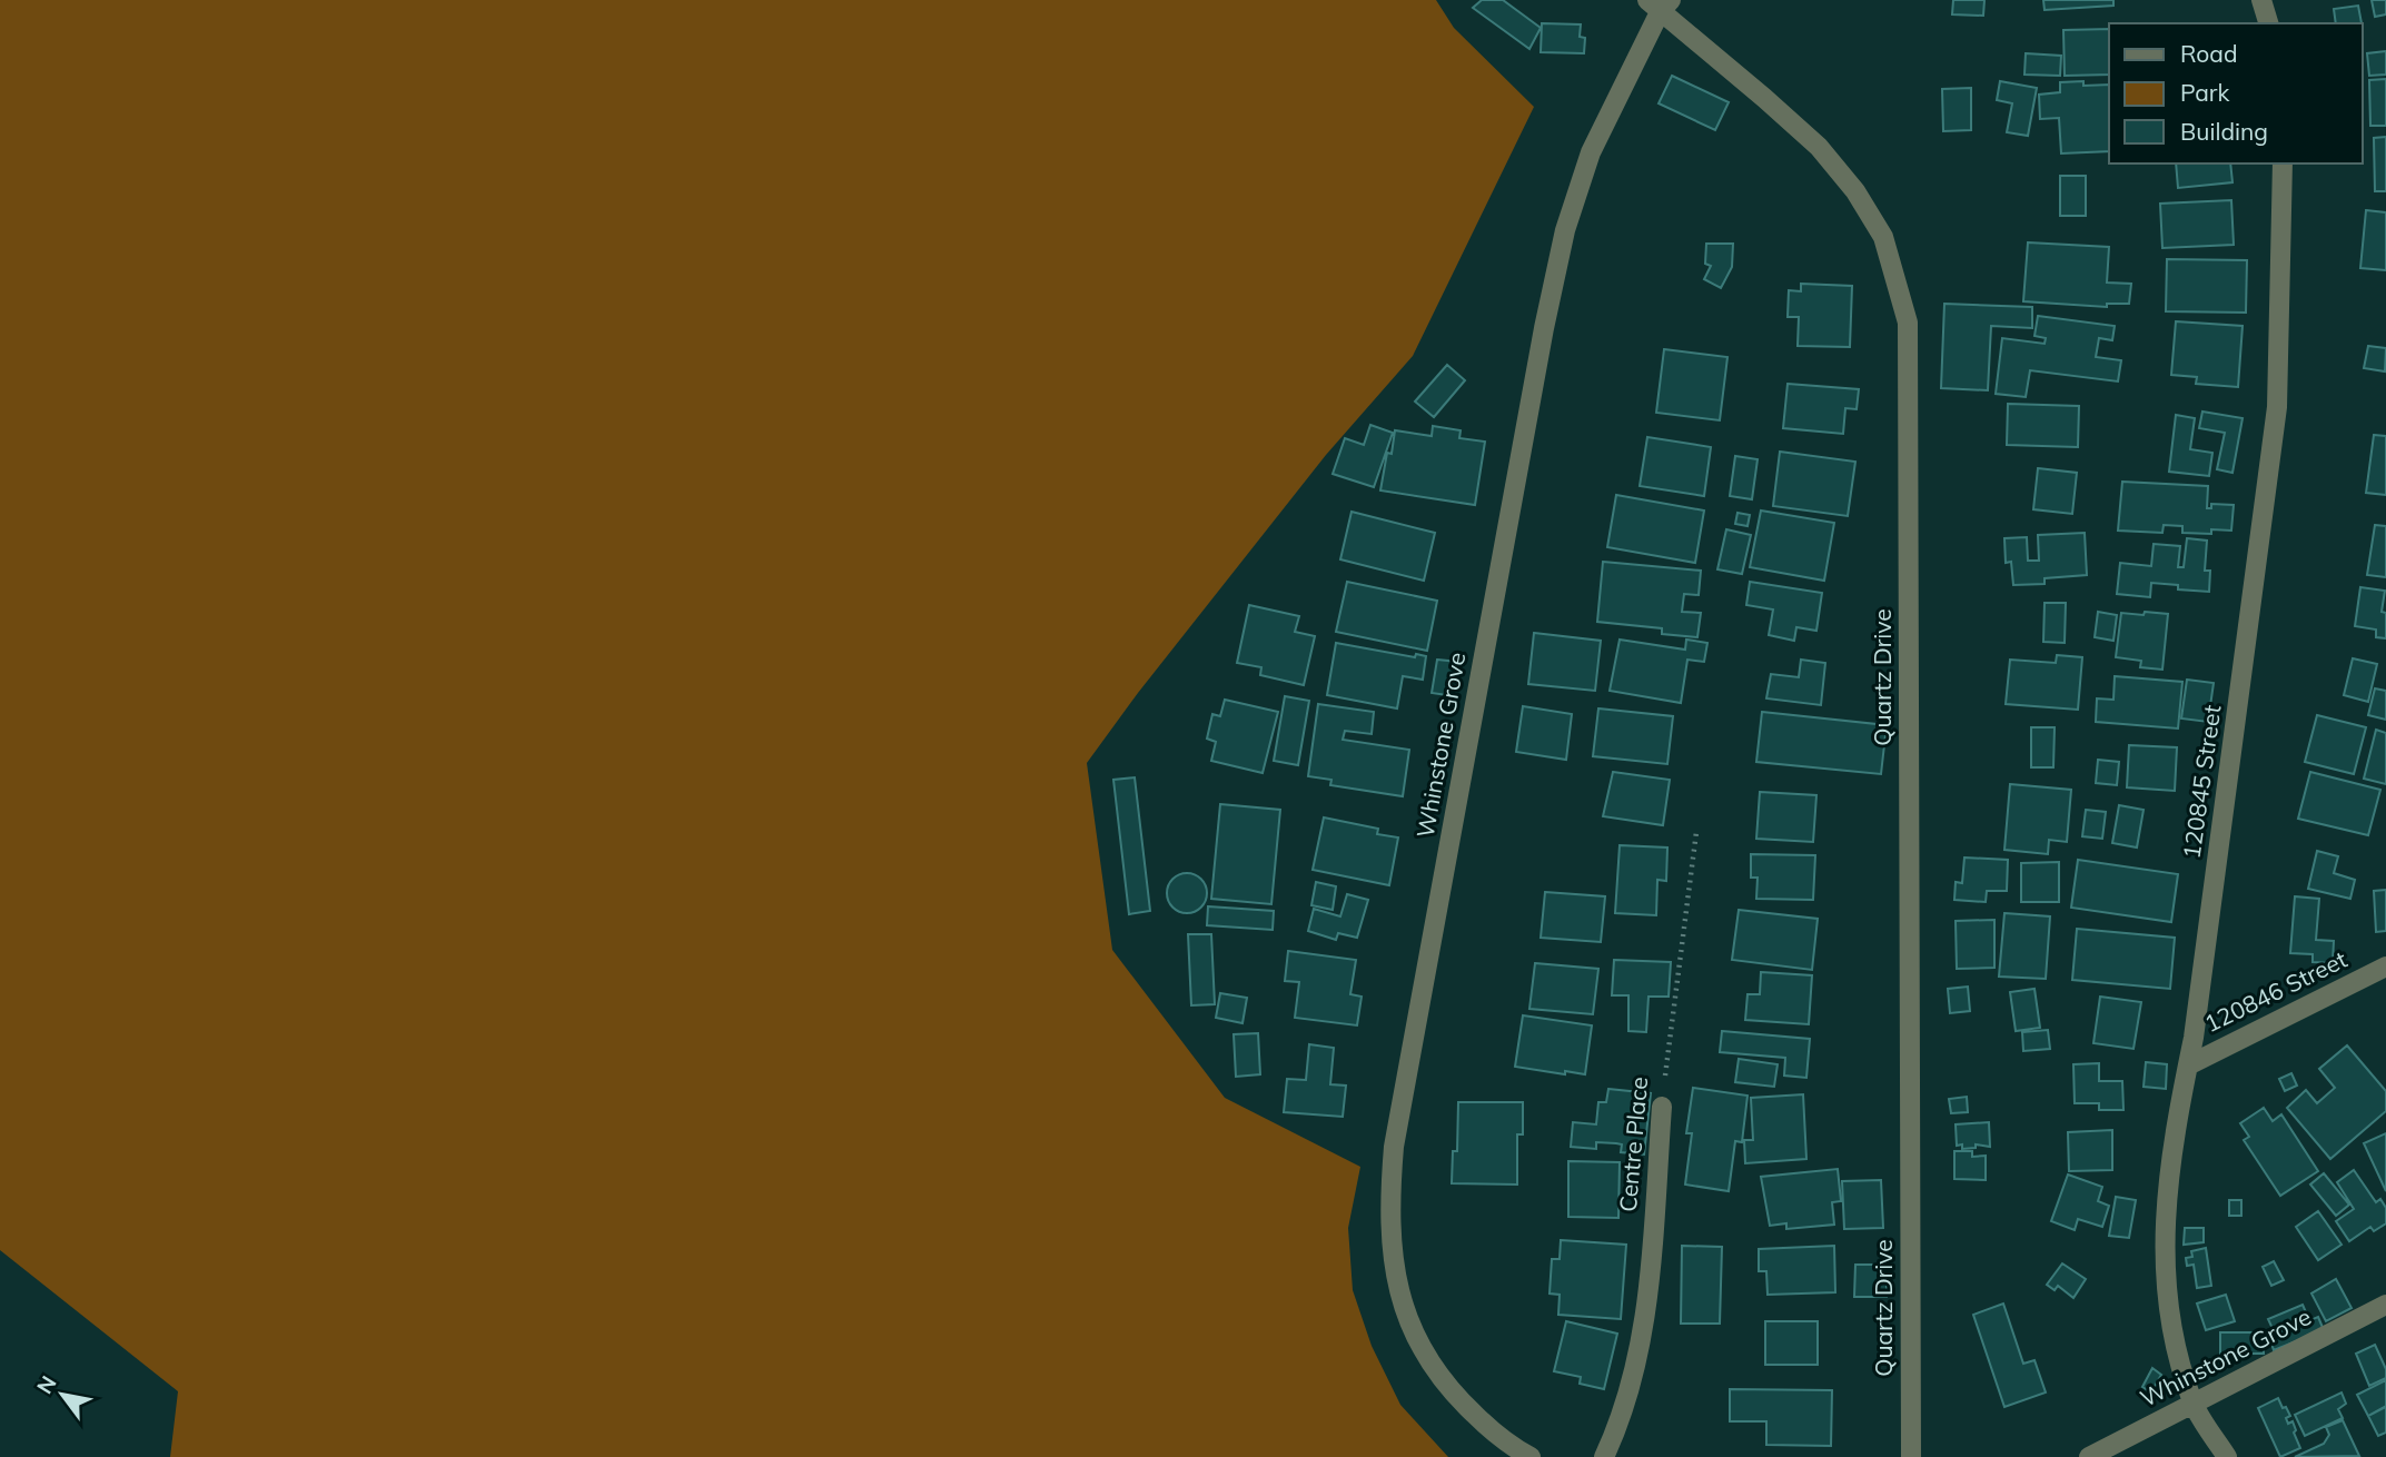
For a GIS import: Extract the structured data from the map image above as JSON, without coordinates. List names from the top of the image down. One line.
{"streets":{"street":["Quartz Drive","Whinstone Grove","120845 Street","120846 Street","Centre Place"]},"crossings":[["Quartz Drive","Whinstone Grove"],["Whinstone Grove","120845 Street"],["120845 Street","120846 Street"]],"legend":["Road","Park","Building"],"north":"top left"}
